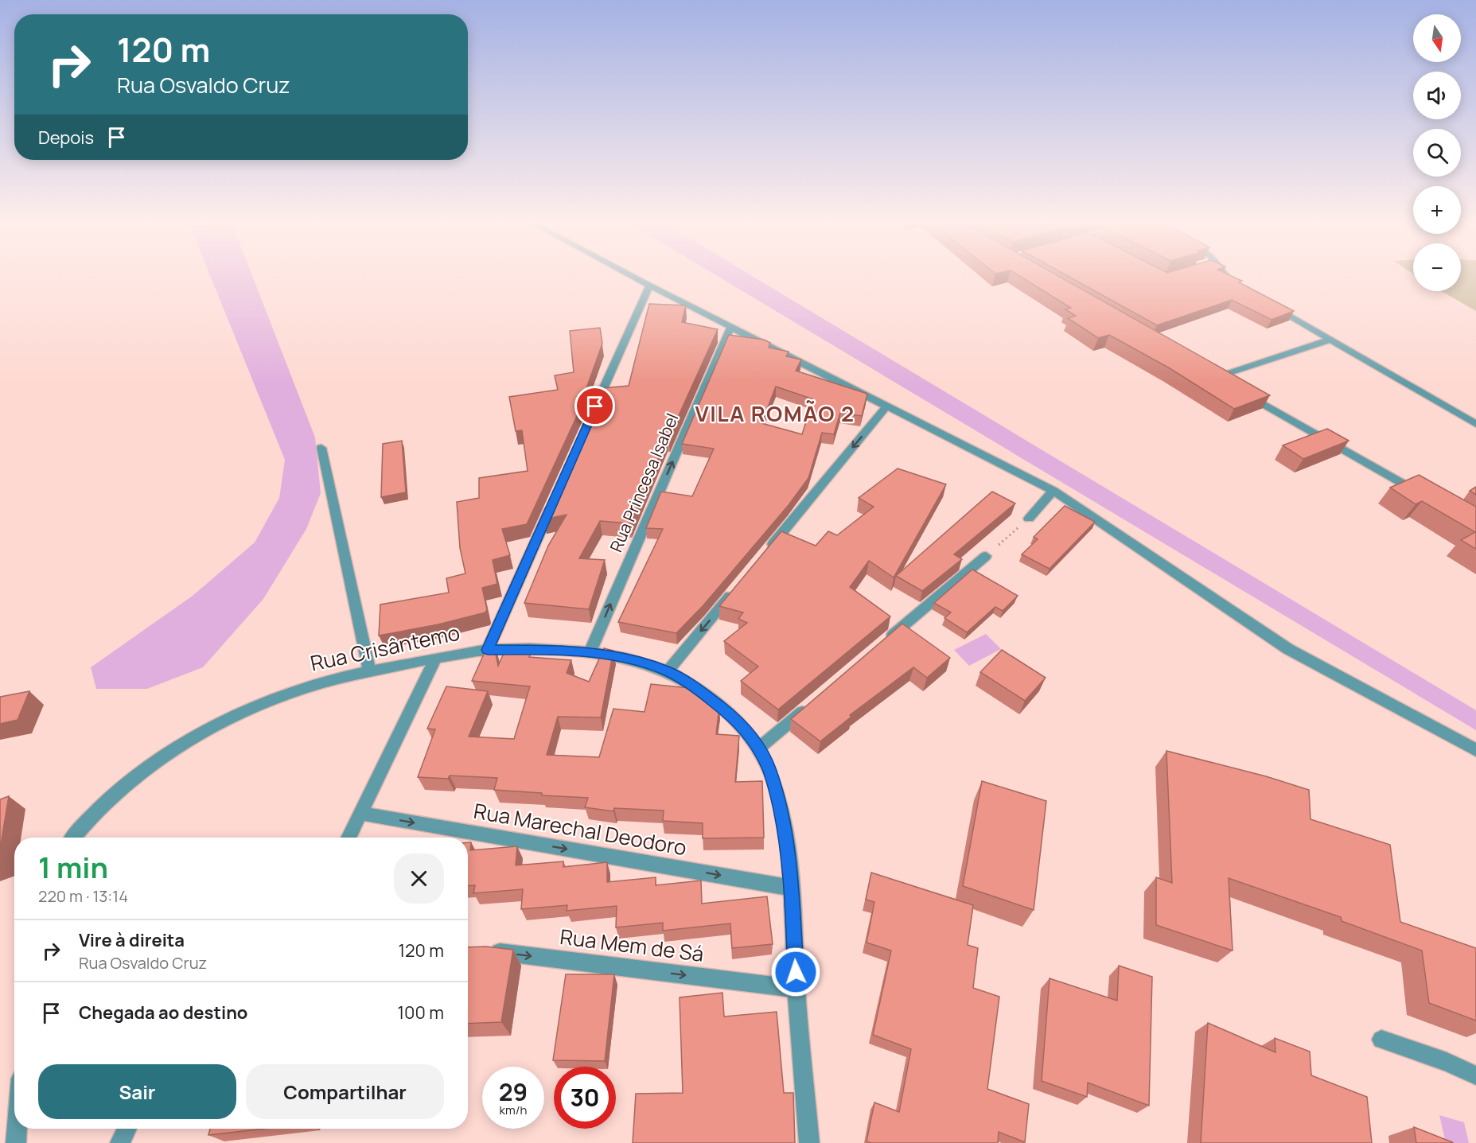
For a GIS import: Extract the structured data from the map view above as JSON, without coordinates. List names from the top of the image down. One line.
{"streets":{"street":["Rua Princesa Isabel","Rua Crisântemo","Rua Marechal Deodoro","Rua Mem de Sá"]},"crossings":[["Rua Princesa Isabel","Rua Crisântemo"],["Rua Crisântemo","Rua Marechal Deodoro"],["Rua Crisântemo","Rua Mem de Sá"]],"one_way":["Rua Marechal Deodoro","Rua Mem de Sá"],"districts":["VILA ROMÃO 2"],"north":"bottom","page":{"map_buttons":["+","−"],"turn":["120 m","Rua Osvaldo Cruz"],"then":"Depois","heading":["1 min","220 m · 13:14"],"list":[{"name":"Vire à direita","note":"Rua Osvaldo Cruz","value":"120 m"},{"name":"Chegada ao destino","value":"100 m"}],"buttons":["Sair","Compartilhar"],"speed":"29 km/h","limit":"30"}}
